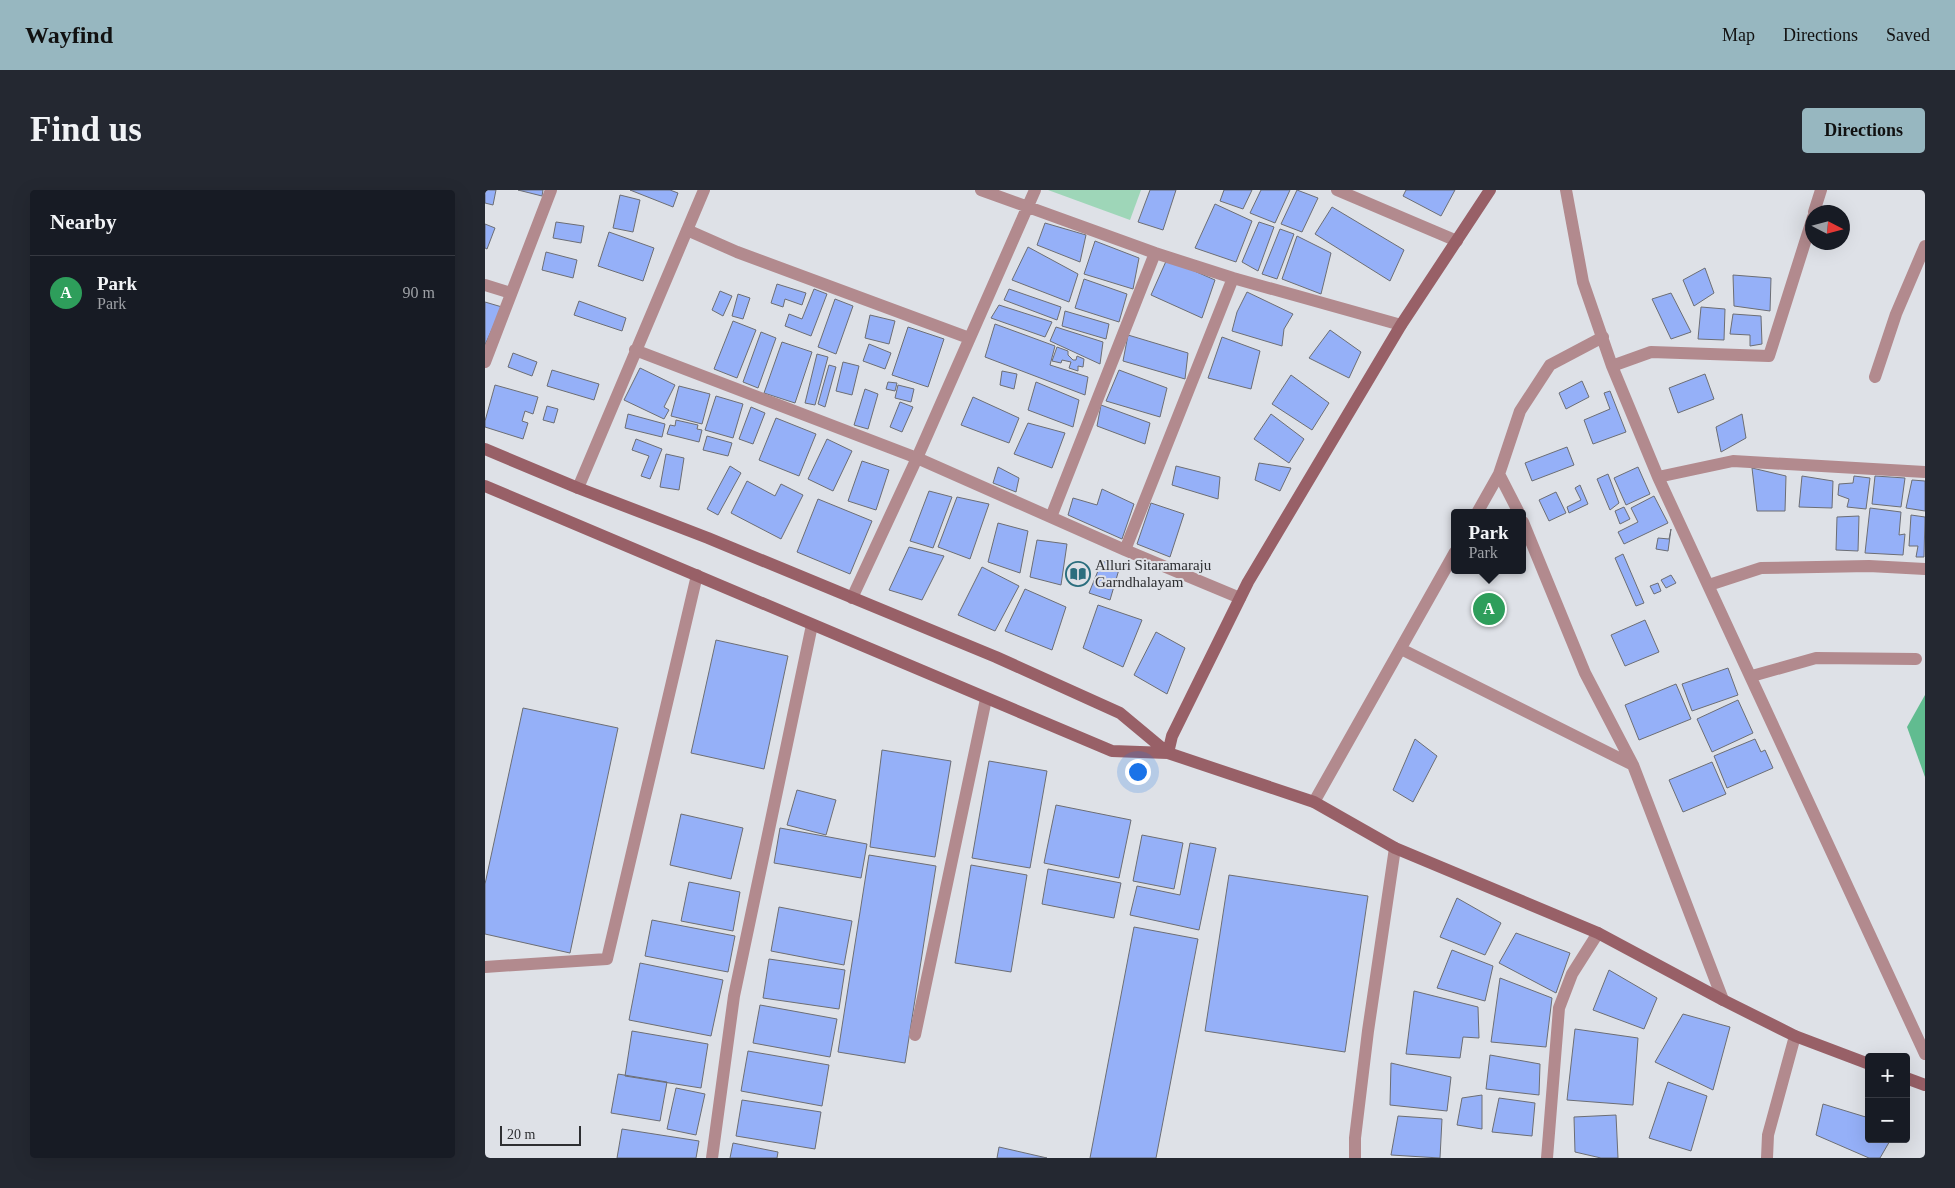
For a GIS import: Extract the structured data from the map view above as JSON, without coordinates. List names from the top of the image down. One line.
{"places":{"library":["Alluri Sitaramaraju Garndhalayam"]},"scale_bar":"20 m","north":"right","page":{"header":"Wayfind","nav":["Map","Directions","Saved"],"buttons":"Directions","title":"Find us","heading":"Nearby","list":[{"mark":"A","name":"Park","note":"Park","value":"90 m"}],"popup":["Park","Park"],"pins":"A","map_buttons":["+","−"],"scale":"20 m"}}
